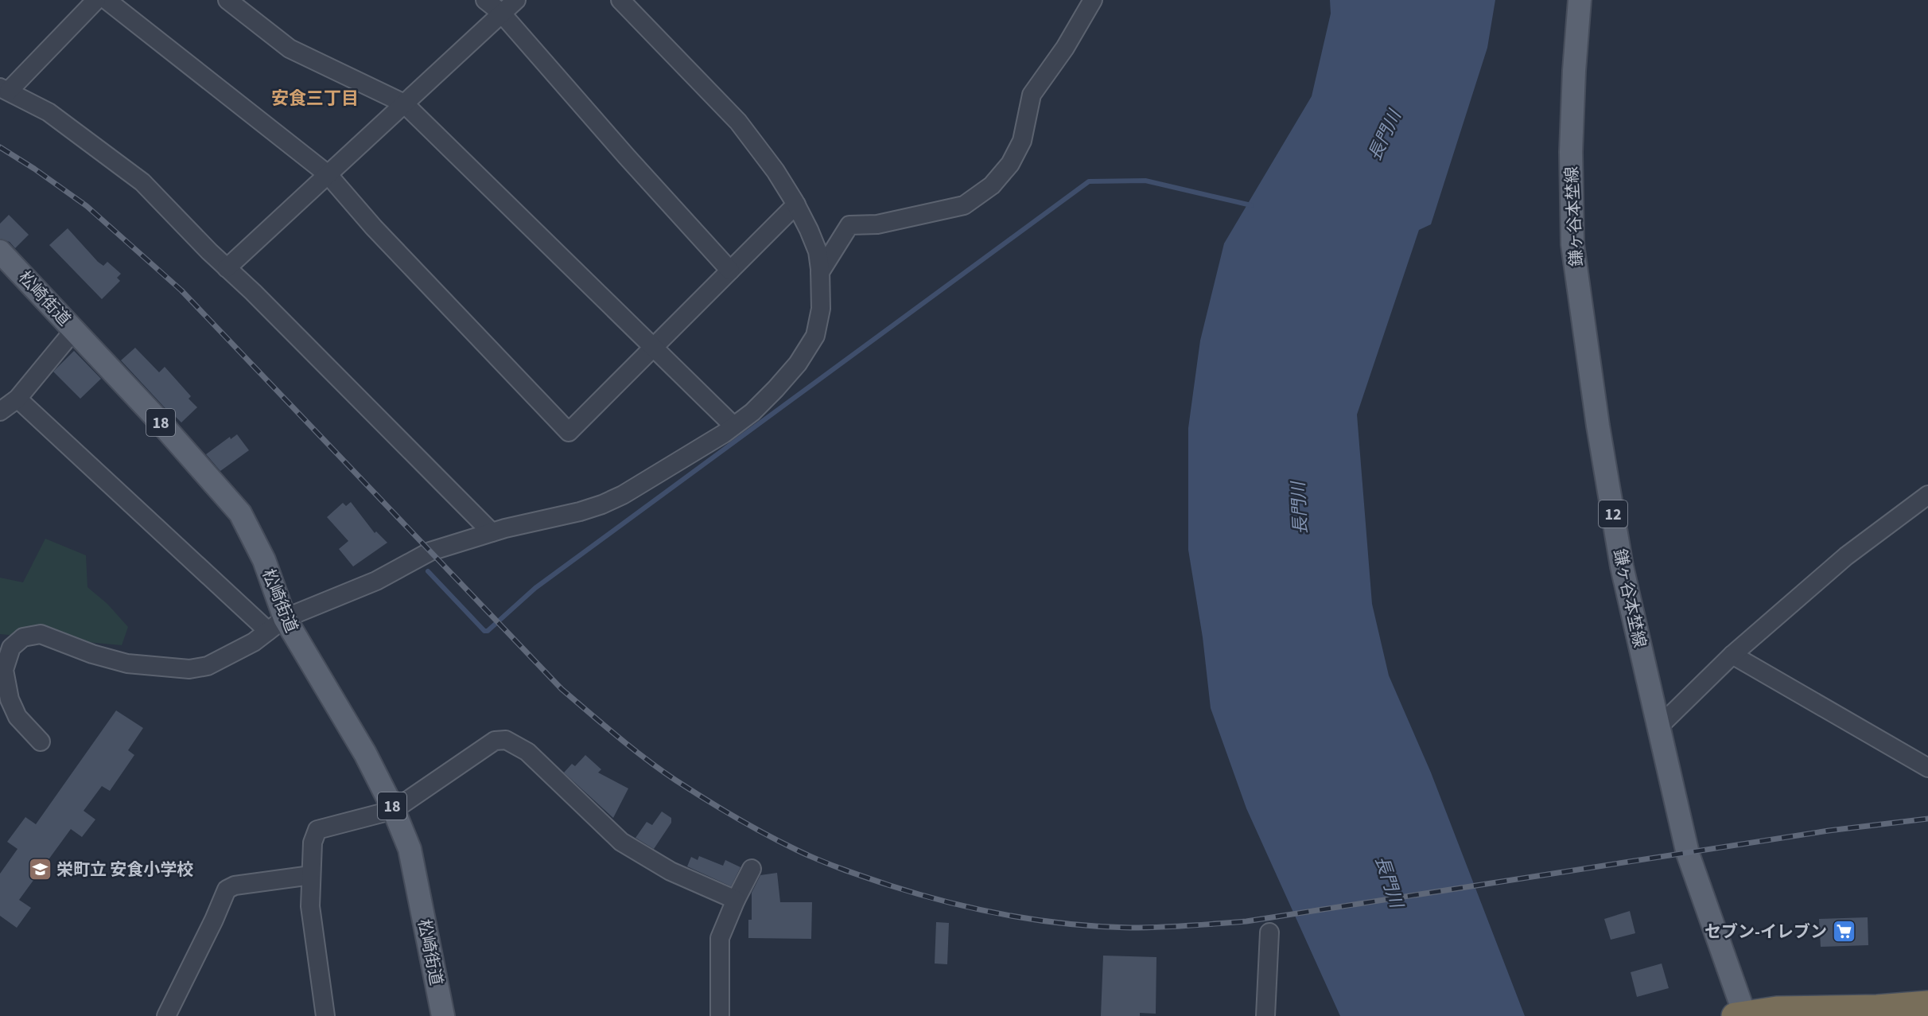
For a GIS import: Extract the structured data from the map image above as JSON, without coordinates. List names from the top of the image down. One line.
{"streets":{"main road":["鎌ヶ谷本埜線","松崎街道","18","12"]},"districts":["安食三丁目"],"water":["長門川"],"places":{"school or university":["栄町立 安食小学校"],"supermarket":["セブン-イレブン"]}}
